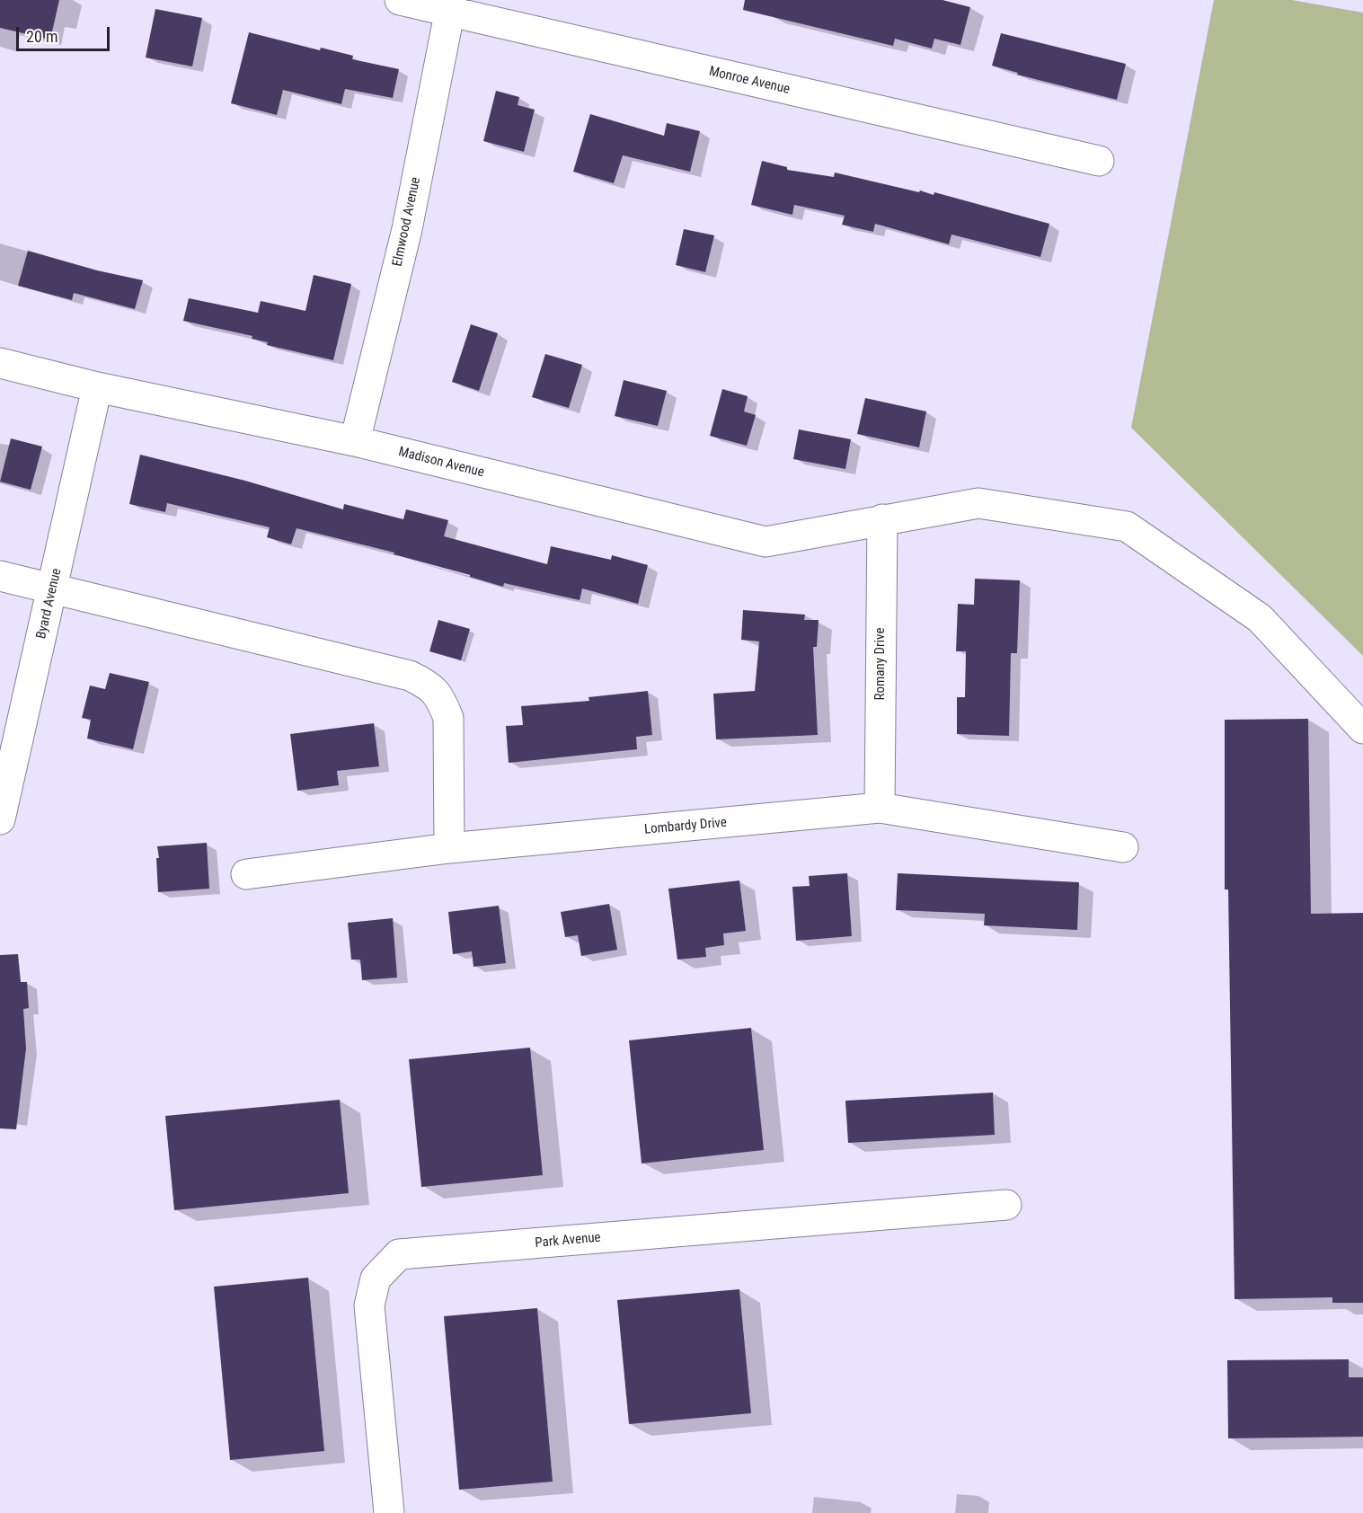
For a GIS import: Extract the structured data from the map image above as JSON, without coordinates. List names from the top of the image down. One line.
{"streets":{"street":["Monroe Avenue","Elmwood Avenue","Madison Avenue","Byard Avenue","Romany Drive","Lombardy Drive","Park Avenue"]},"crossings":[["Monroe Avenue","Elmwood Avenue"],["Elmwood Avenue","Madison Avenue"],["Madison Avenue","Byard Avenue"],["Madison Avenue","Romany Drive"],["Romany Drive","Lombardy Drive"]],"scale_bar":"20 m"}
